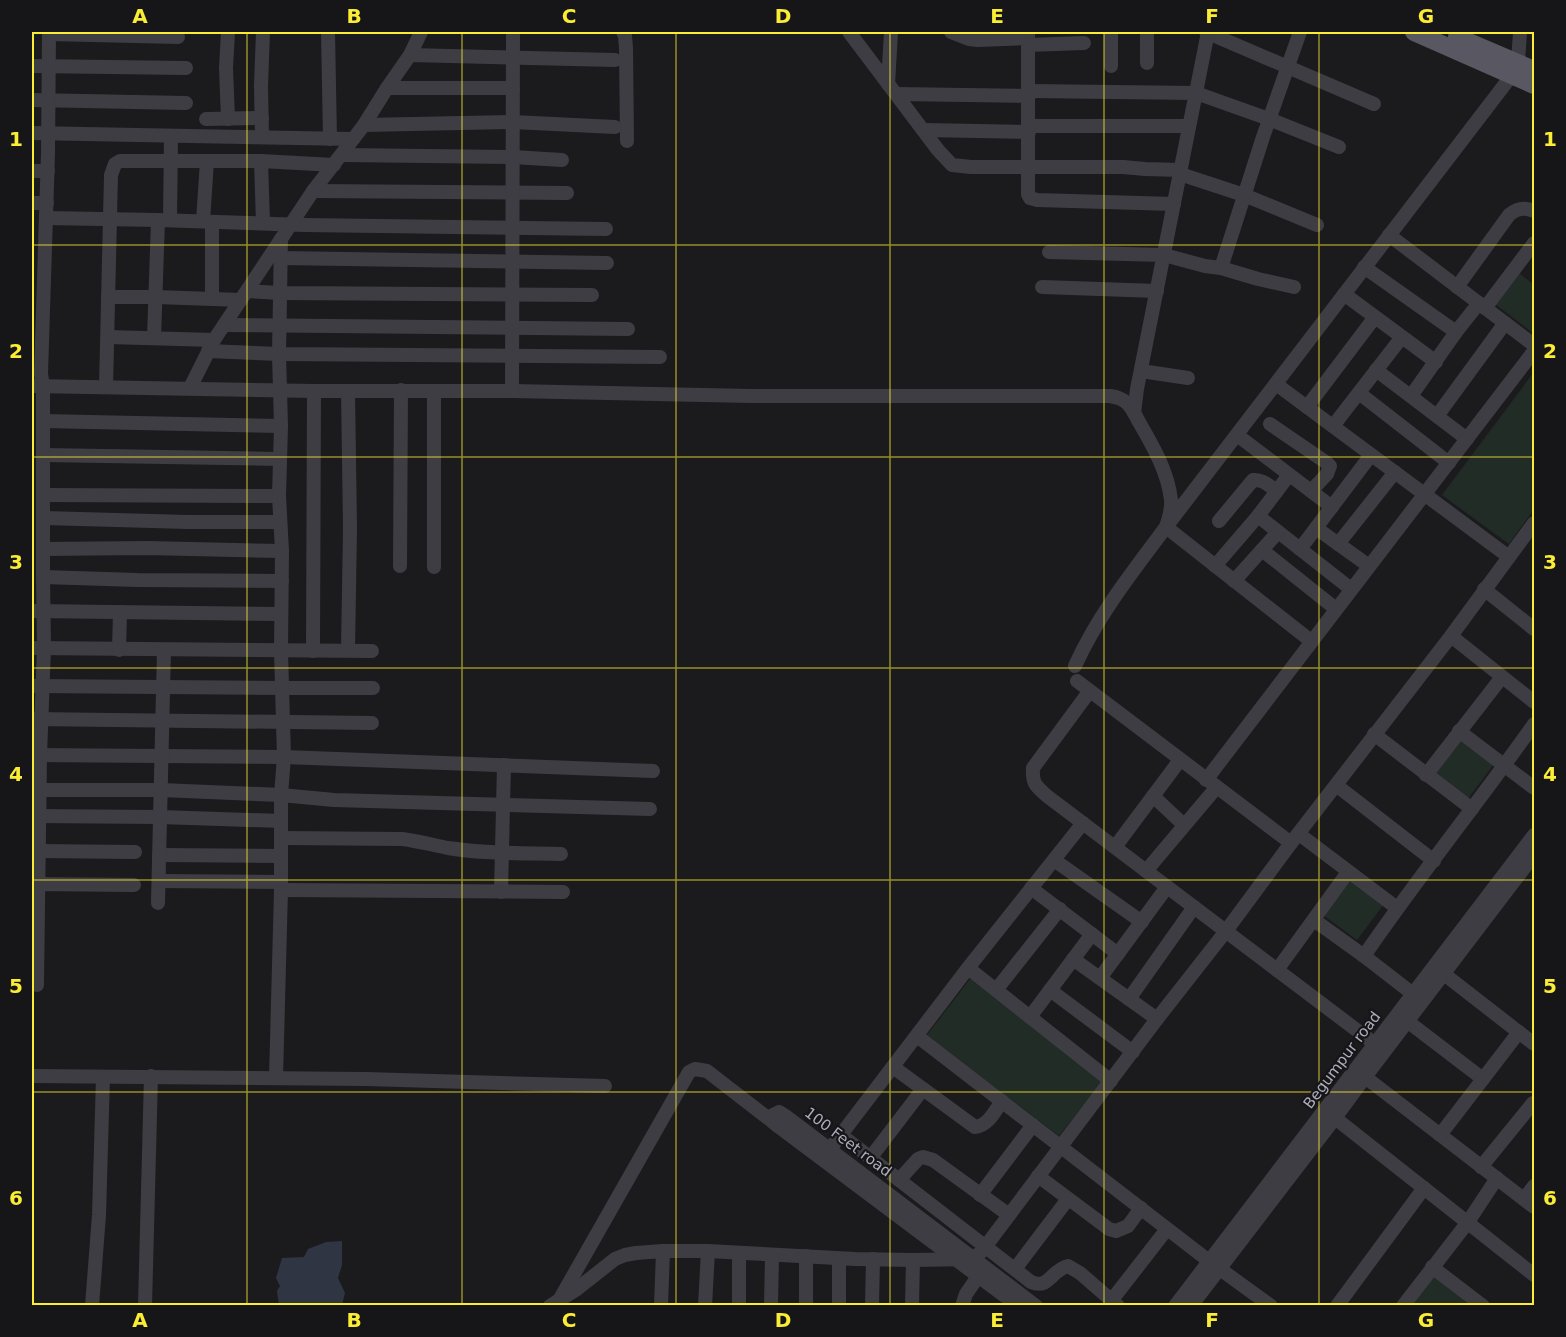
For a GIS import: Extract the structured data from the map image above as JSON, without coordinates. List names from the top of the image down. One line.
{"streets":{"street":["Begumpur road","100 Feet road"]},"grid":{"columns":["A","B","C","D","E","F","G"],"rows":["1","2","3","4","5","6"]}}
